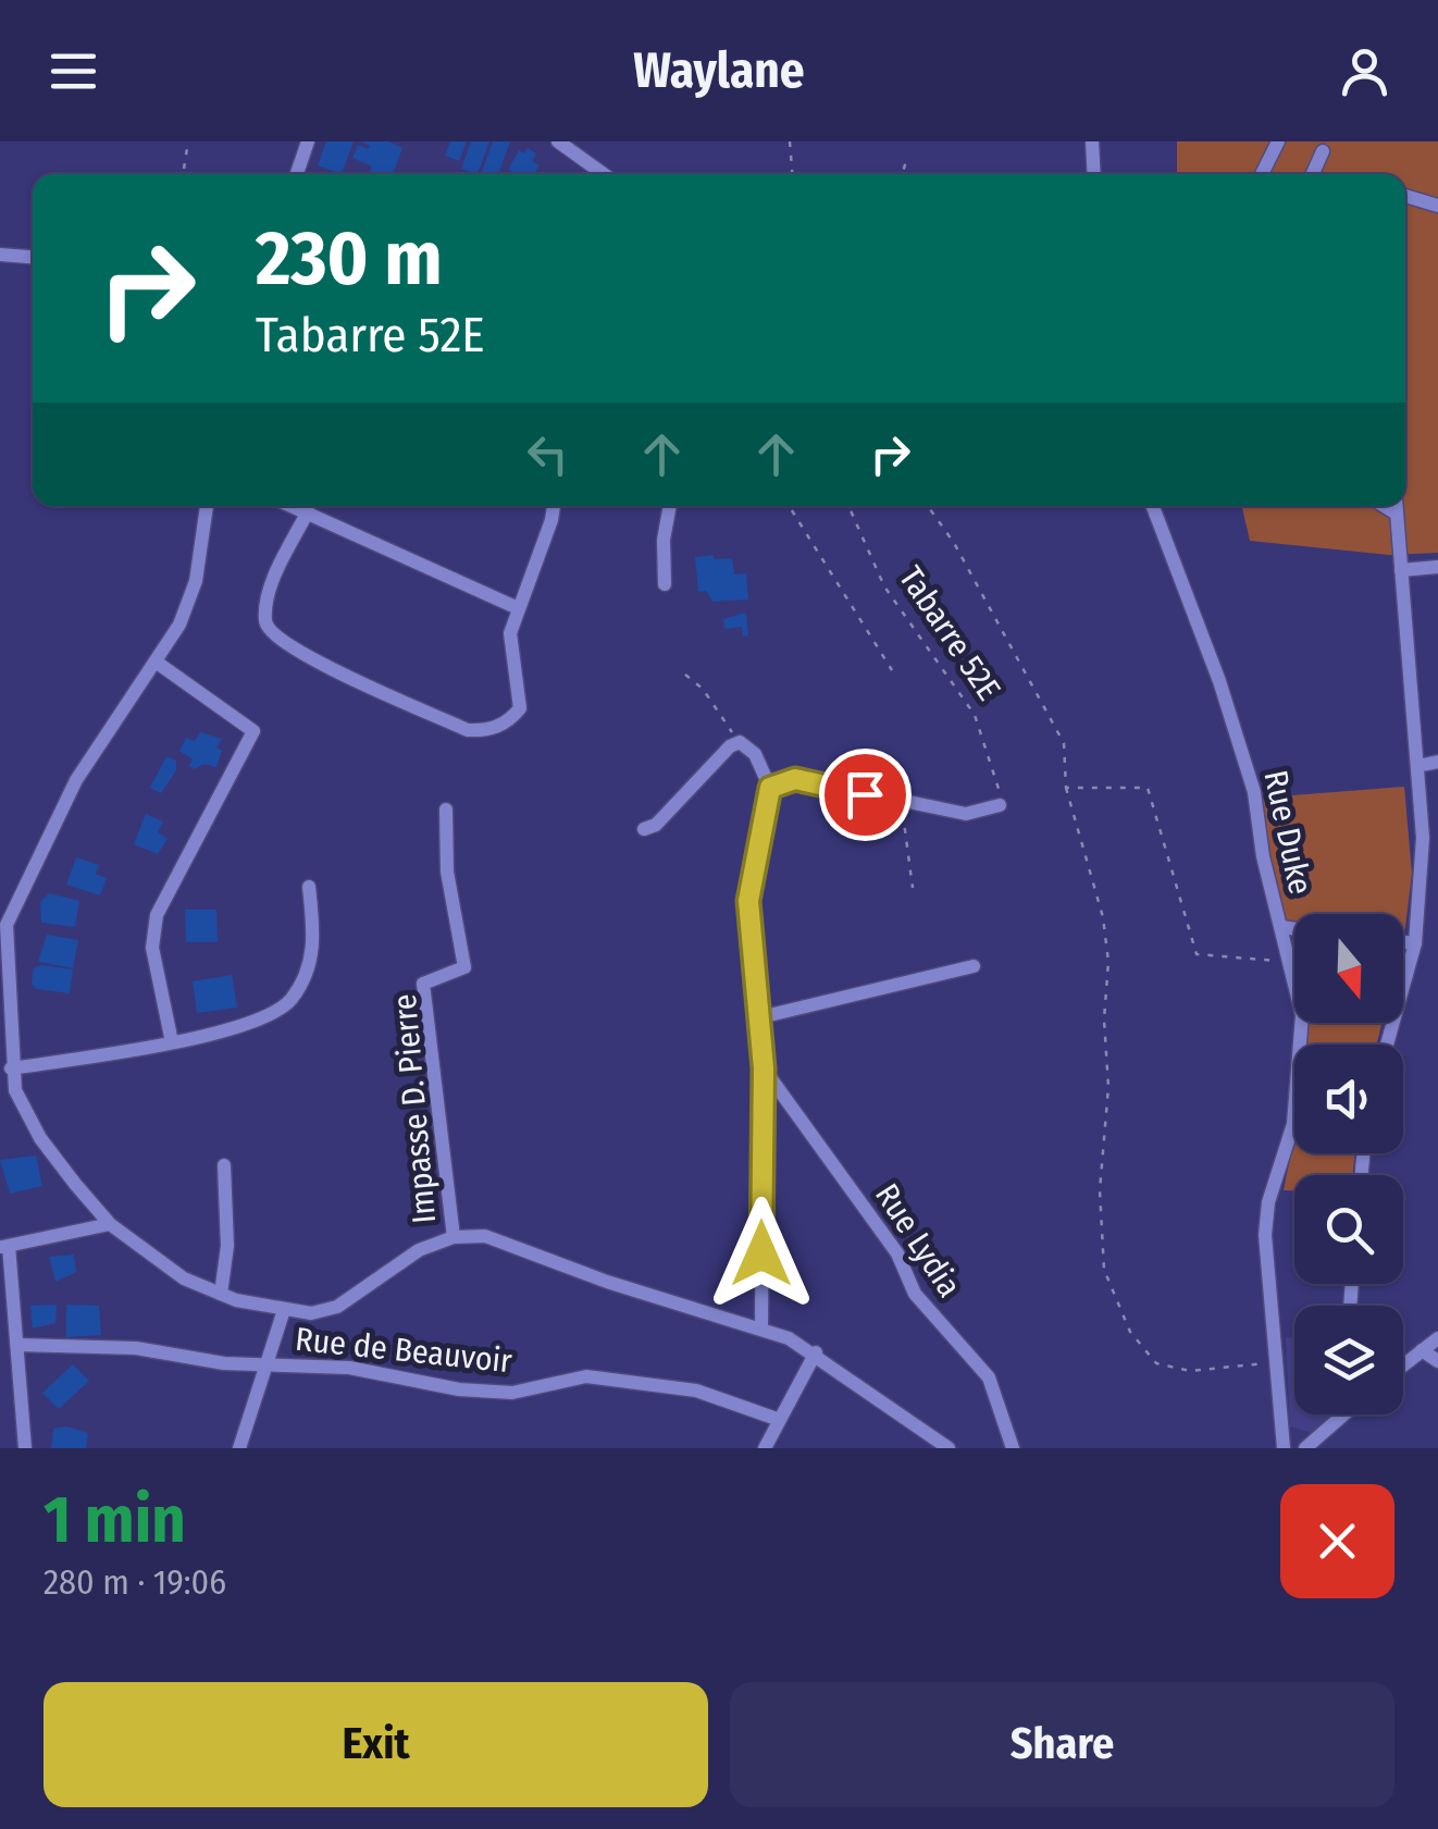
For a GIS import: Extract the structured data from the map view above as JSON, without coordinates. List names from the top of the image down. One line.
{"streets":{"street":["Rue Duke","Impasse D. Pierre","Rue Lydia","Rue de Beauvoir"],"path":["Tabarre 52E"]},"north":"bottom","page":{"header":"Waylane","turn":["230 m","Tabarre 52E"],"heading":["1 min","280 m · 19:06"],"buttons":["Exit","Share"]}}
